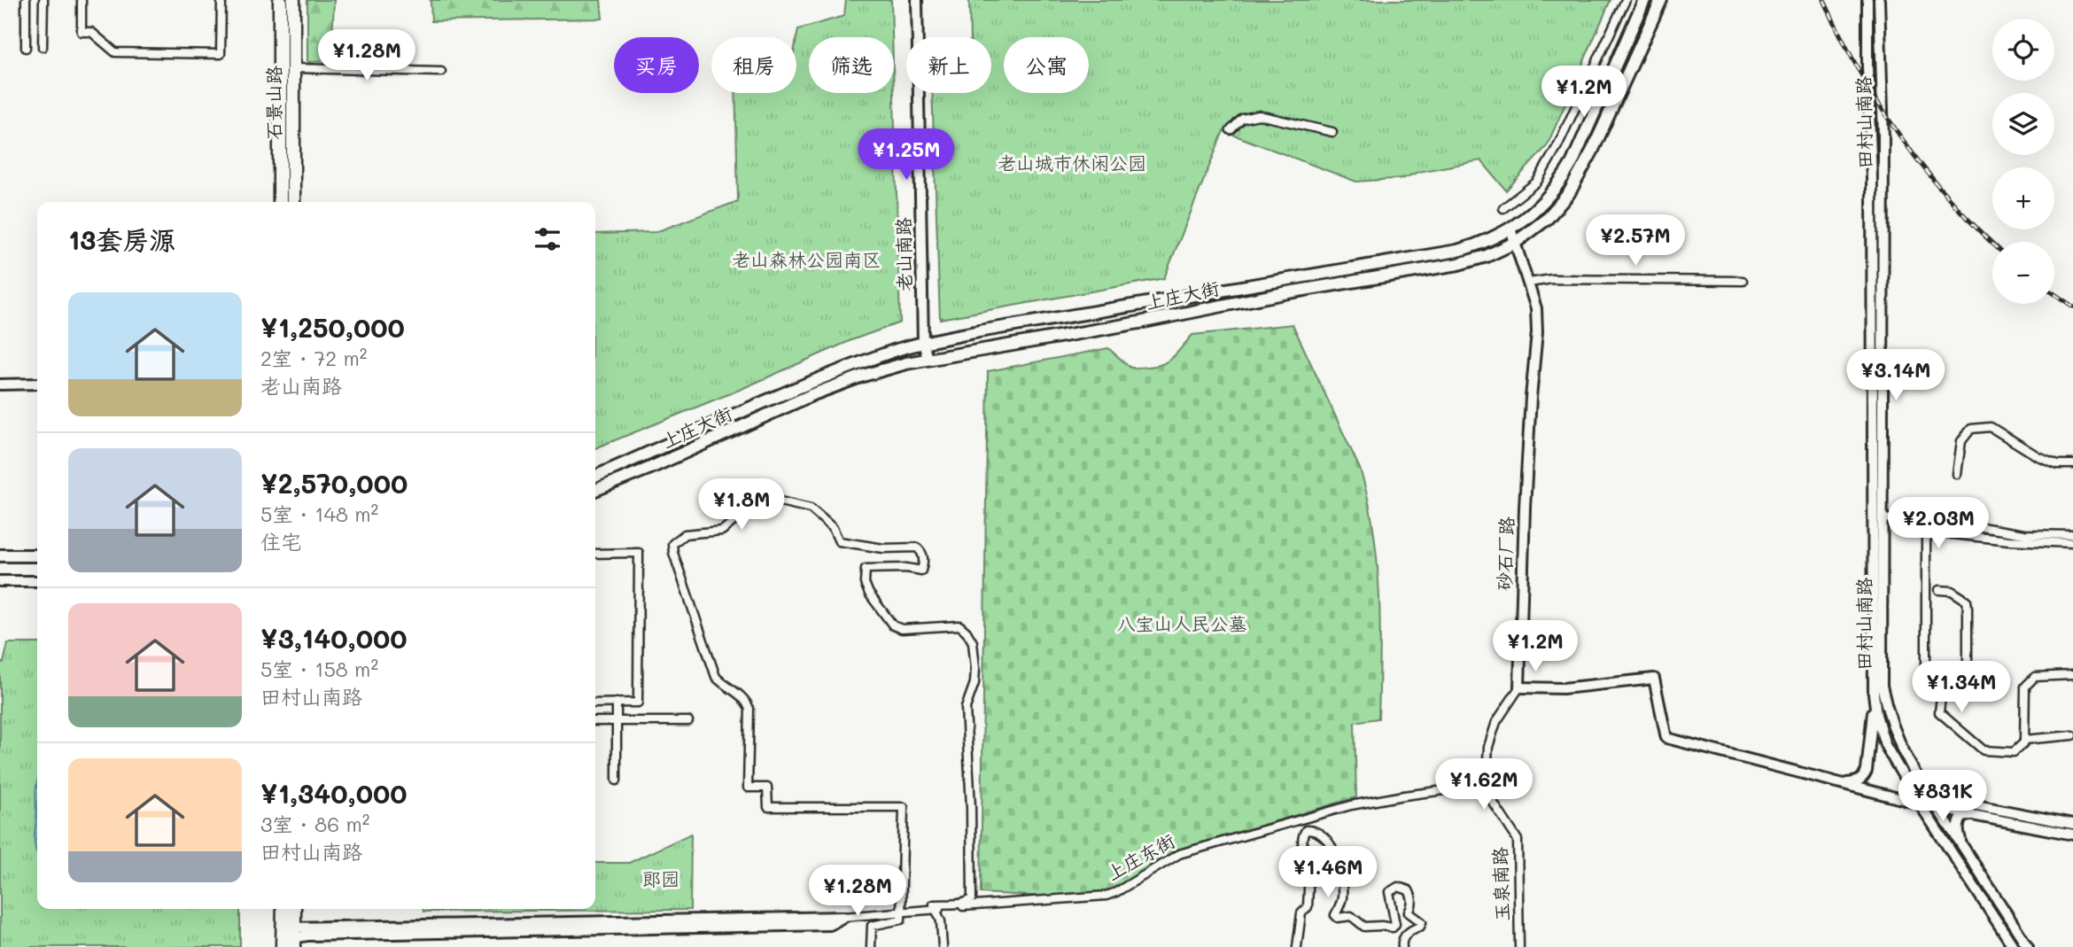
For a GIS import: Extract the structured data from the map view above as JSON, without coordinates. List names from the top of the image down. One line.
{"streets":{"highway":["石景山路"],"main road":["田村山南路","老山南路","上庄大街","砂石厂路","上庄东街"],"street":["玉泉南路"]},"crossings":[["老山南路","上庄大街"],["上庄大街","砂石厂路"],["上庄东街","玉泉南路"]],"parks":["老山城市休闲公园","老山森林公园南区","八宝山人民公墓","郎园"],"page":{"map_buttons":["+","−"],"price":["¥1.28M","¥1.2M","¥1.25M","¥2.57M","¥3.14M","¥1.8M","¥2.03M","¥1.2M","¥1.34M","¥1.62M","¥831K","¥1.46M","¥1.28M"],"chip":["买房","租房","筛选","新上","公寓"],"heading":"13套房源","list":[{"name":"¥1,250,000","note":"2室 · 72 m² · 老山南路"},{"name":"¥2,570,000","note":"5室 · 148 m² · 住宅"},{"name":"¥3,140,000","note":"5室 · 158 m² · 田村山南路"},{"name":"¥1,340,000","note":"3室 · 86 m² · 田村山南路"}]}}
